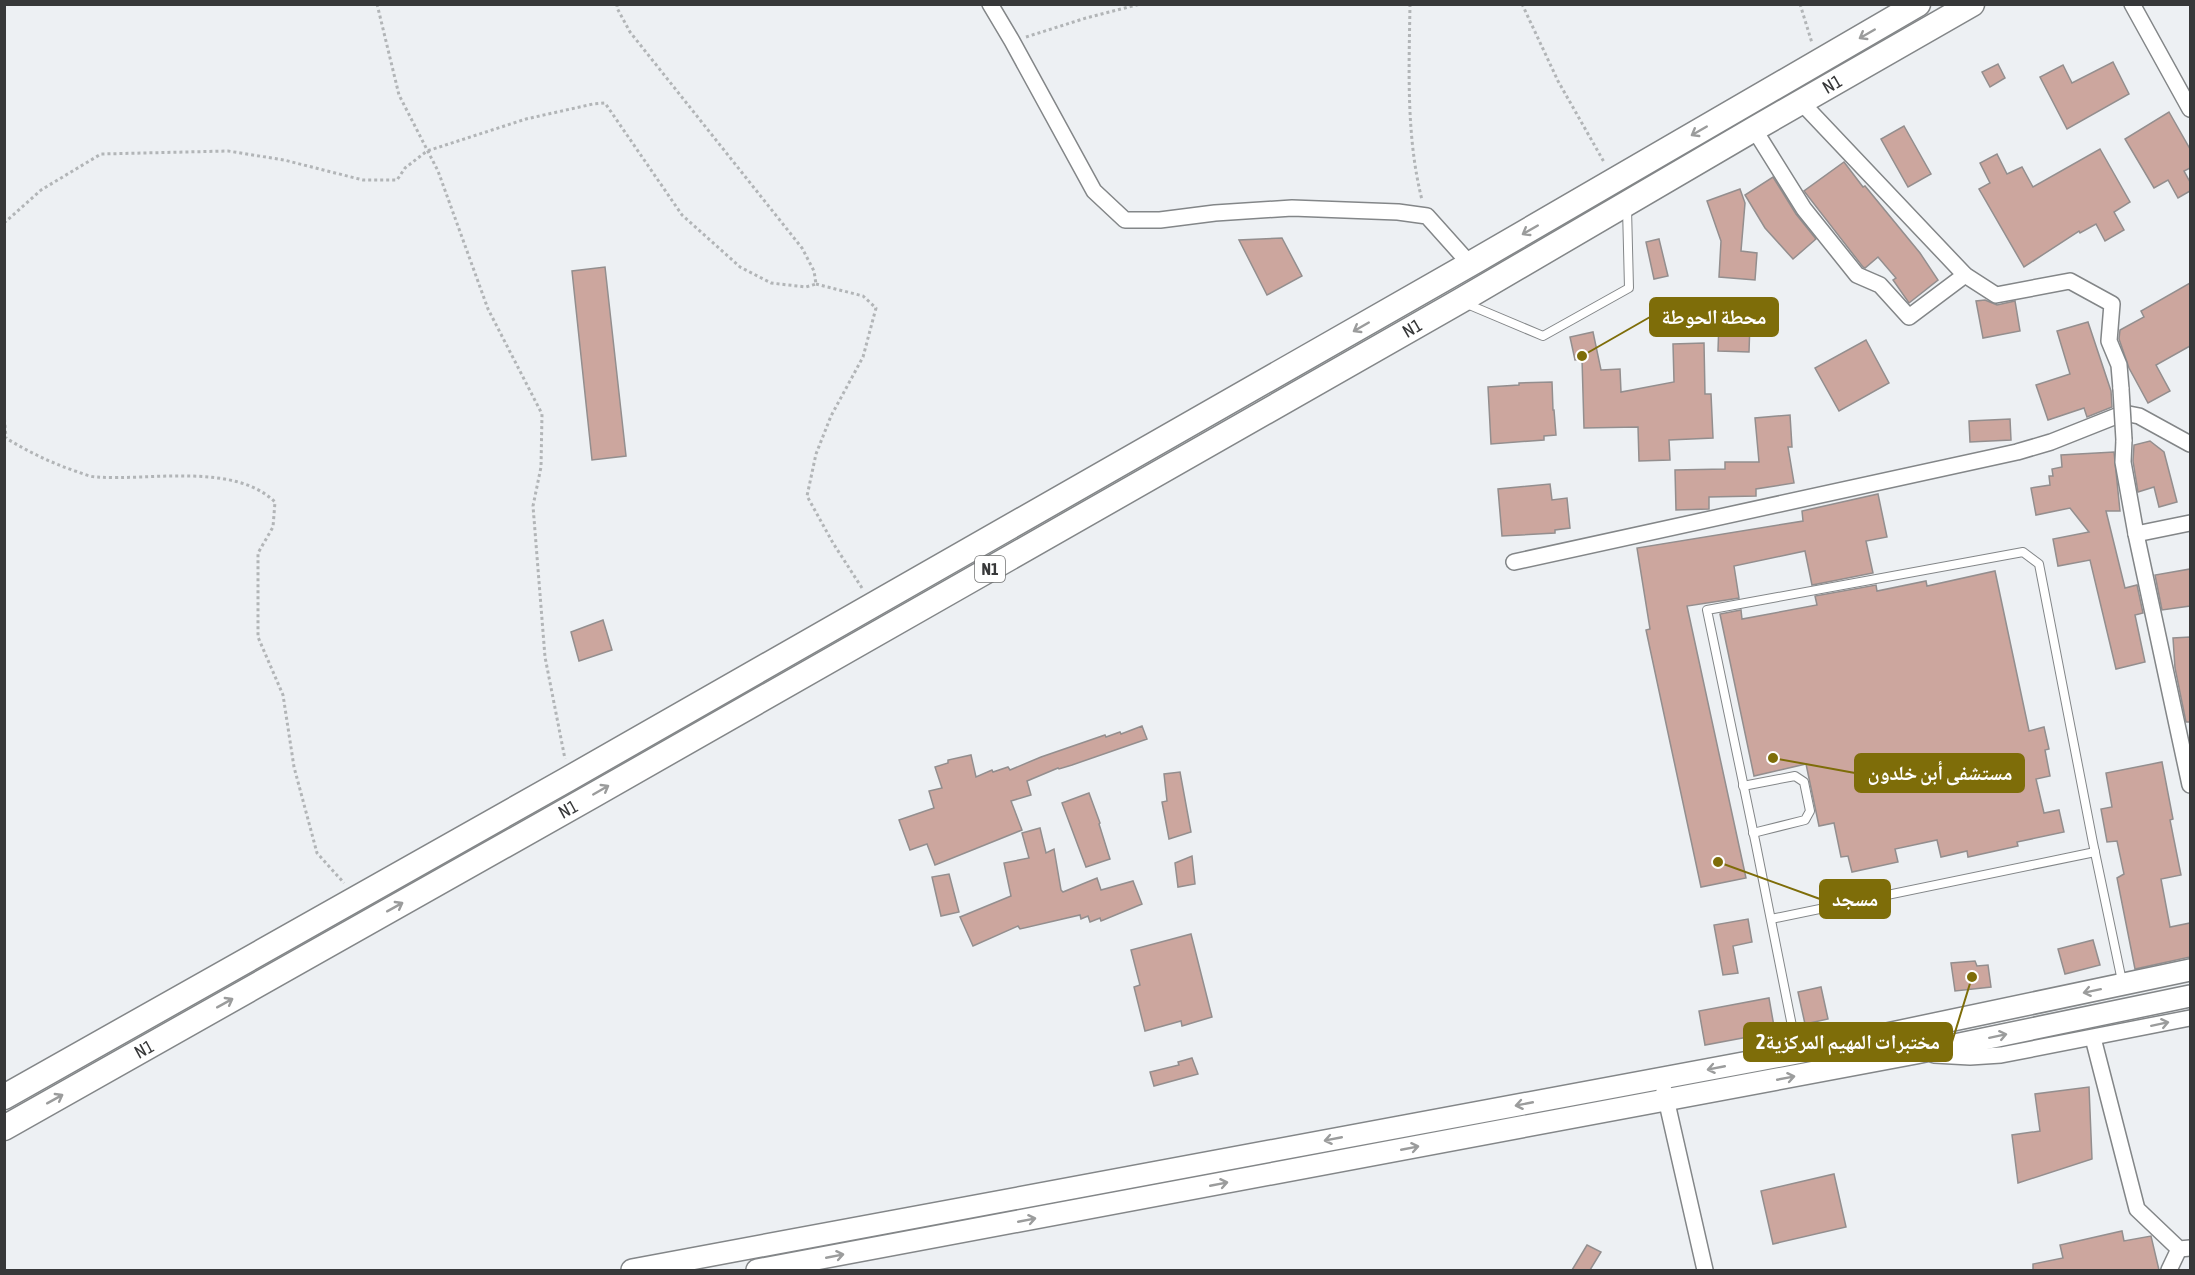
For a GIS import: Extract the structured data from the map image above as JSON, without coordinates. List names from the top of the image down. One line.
{"streets":{"highway":["N1"]},"places":["محطة الحوطة","مستشفى أبن خلدون","مسجد","مختبرات المهيم المركزية2"]}
